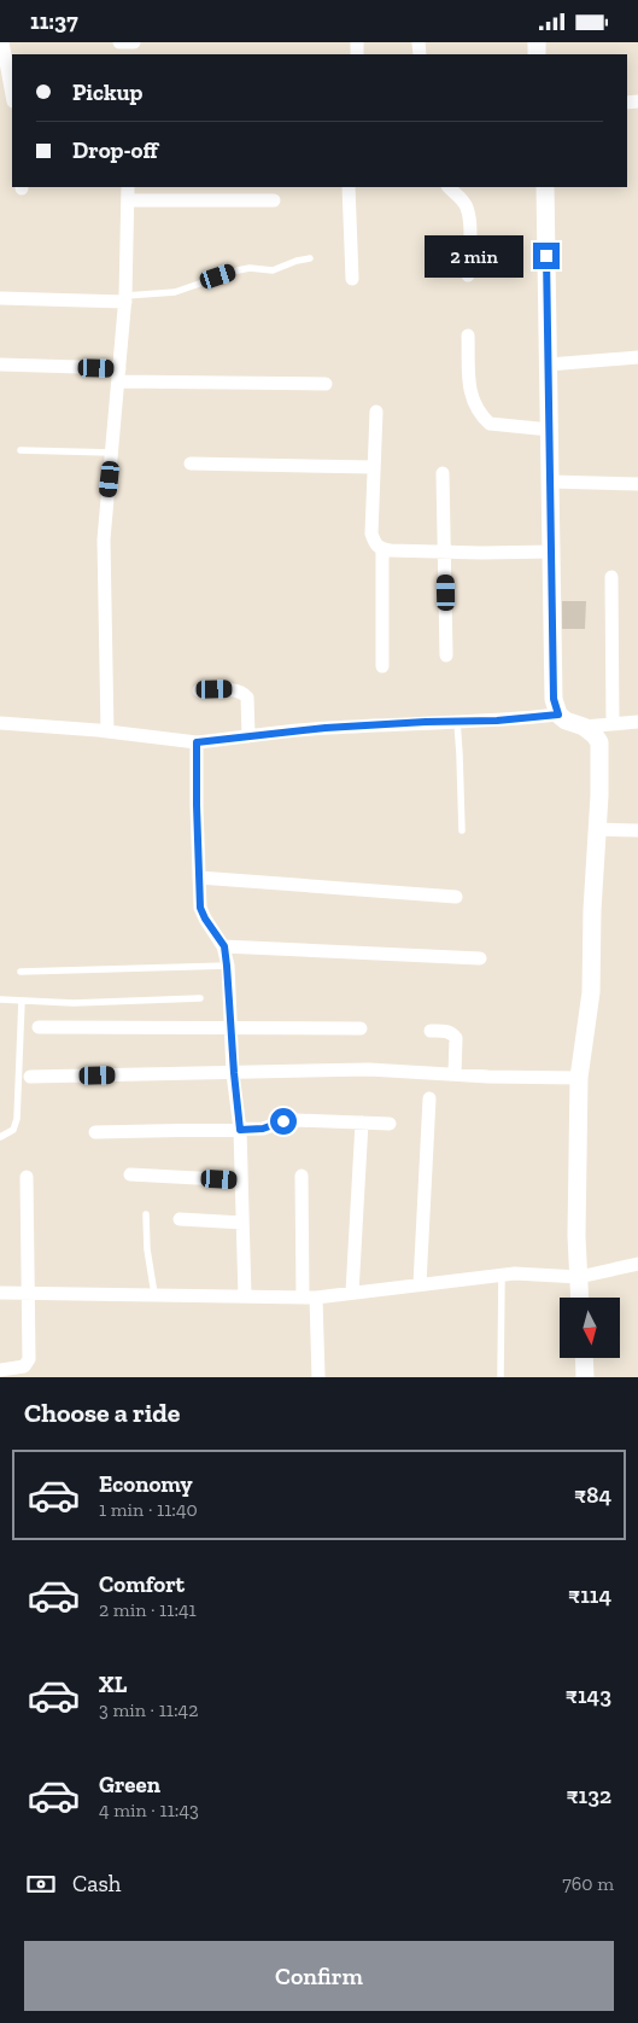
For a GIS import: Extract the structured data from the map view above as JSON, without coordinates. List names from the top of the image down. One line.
{"north":"bottom","page":{"status":"11:37","banner":["Pickup","Drop-off"],"bubble":"2 min","heading":"Choose a ride","list":[{"name":"Economy","note":"1 min · 11:40","value":"₹84"},{"name":"Comfort","note":"2 min · 11:41","value":"₹114"},{"name":"XL","note":"3 min · 11:42","value":"₹143"},{"name":"Green","note":"4 min · 11:43","value":"₹132"}],"pay":["Cash","760 m"],"buttons":"Confirm"}}
